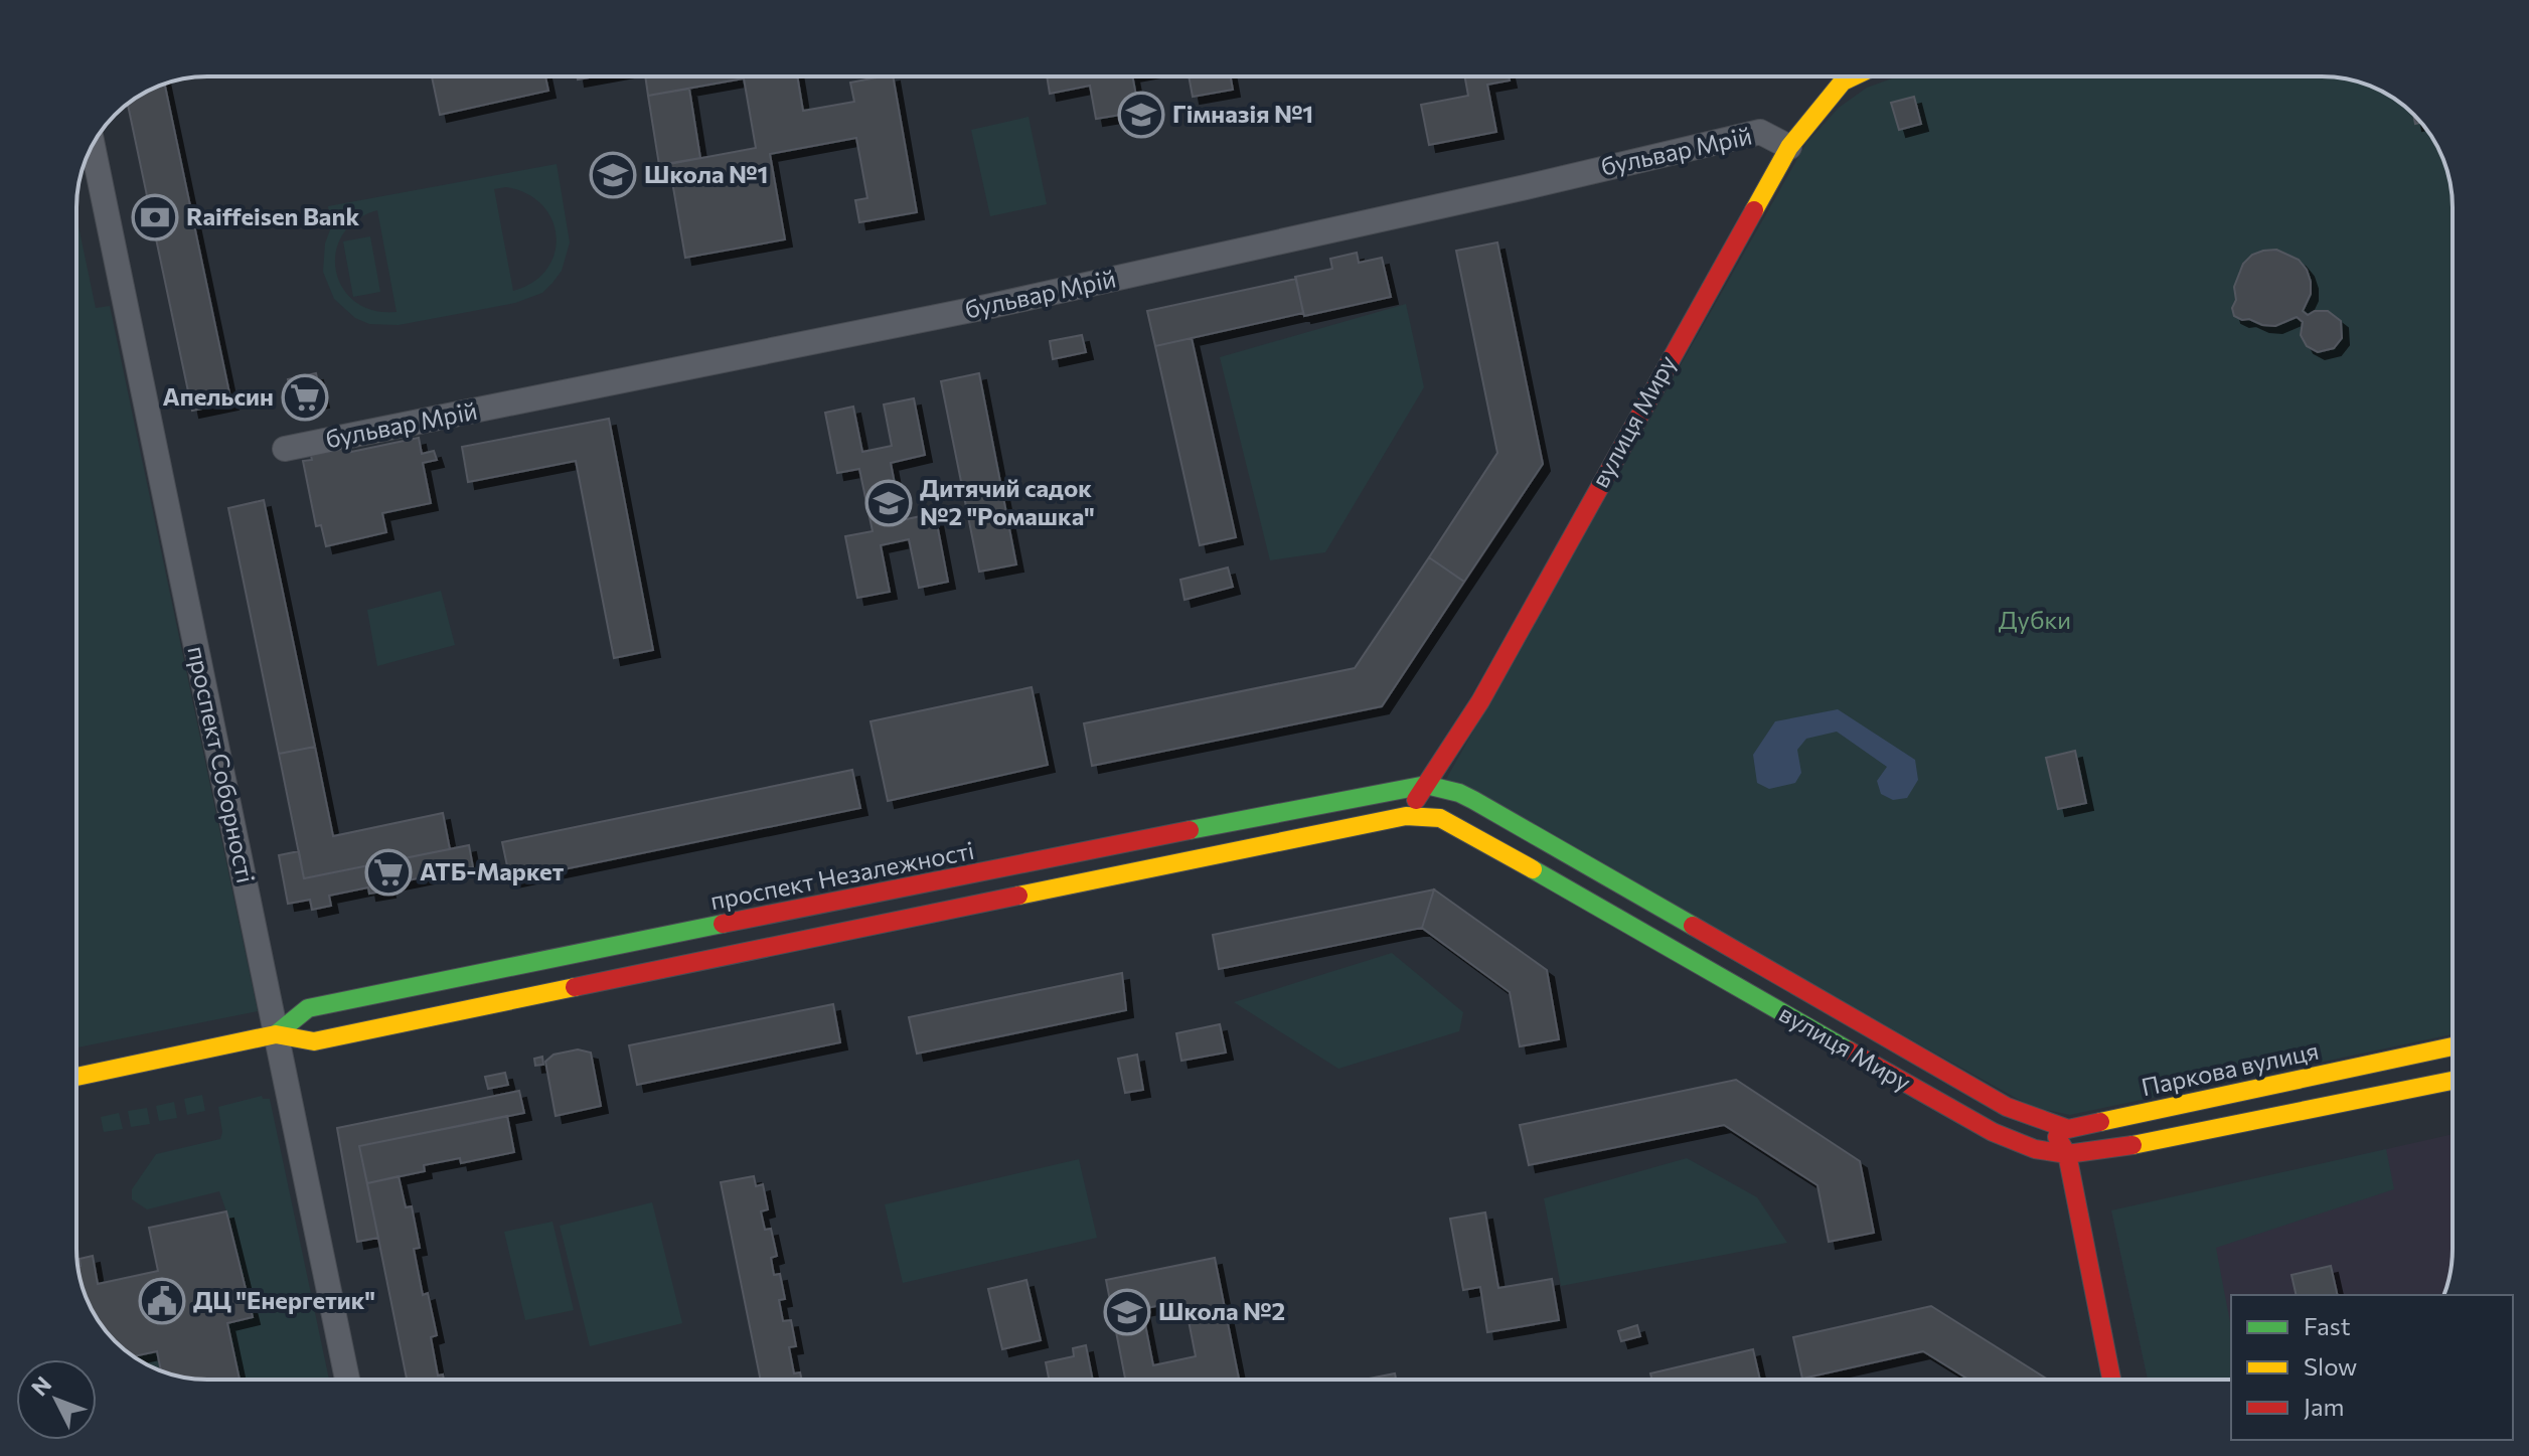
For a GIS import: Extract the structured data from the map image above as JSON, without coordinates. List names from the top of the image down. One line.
{"streets":{"street":["бульвар Мрій","вулиця Миру","проспект Соборності","проспект Незалежності","Паркова вулиця"]},"crossings":[["бульвар Мрій","вулиця Миру"],["вулиця Миру","проспект Незалежності"],["вулиця Миру","Паркова вулиця"],["проспект Соборності","проспект Незалежності"]],"parks":["Дубки"],"places":{"school or university":["Гімназія №1","Школа №1","Дитячий садок №2 \"Ромашка\"","Школа №2"],"bank":["Raiffeisen Bank"],"supermarket":["Апельсин","АТБ-Маркет"],"public building":["ДЦ \"Енергетик\""]},"legend":["Fast","Slow","Jam"],"north":"top left"}
